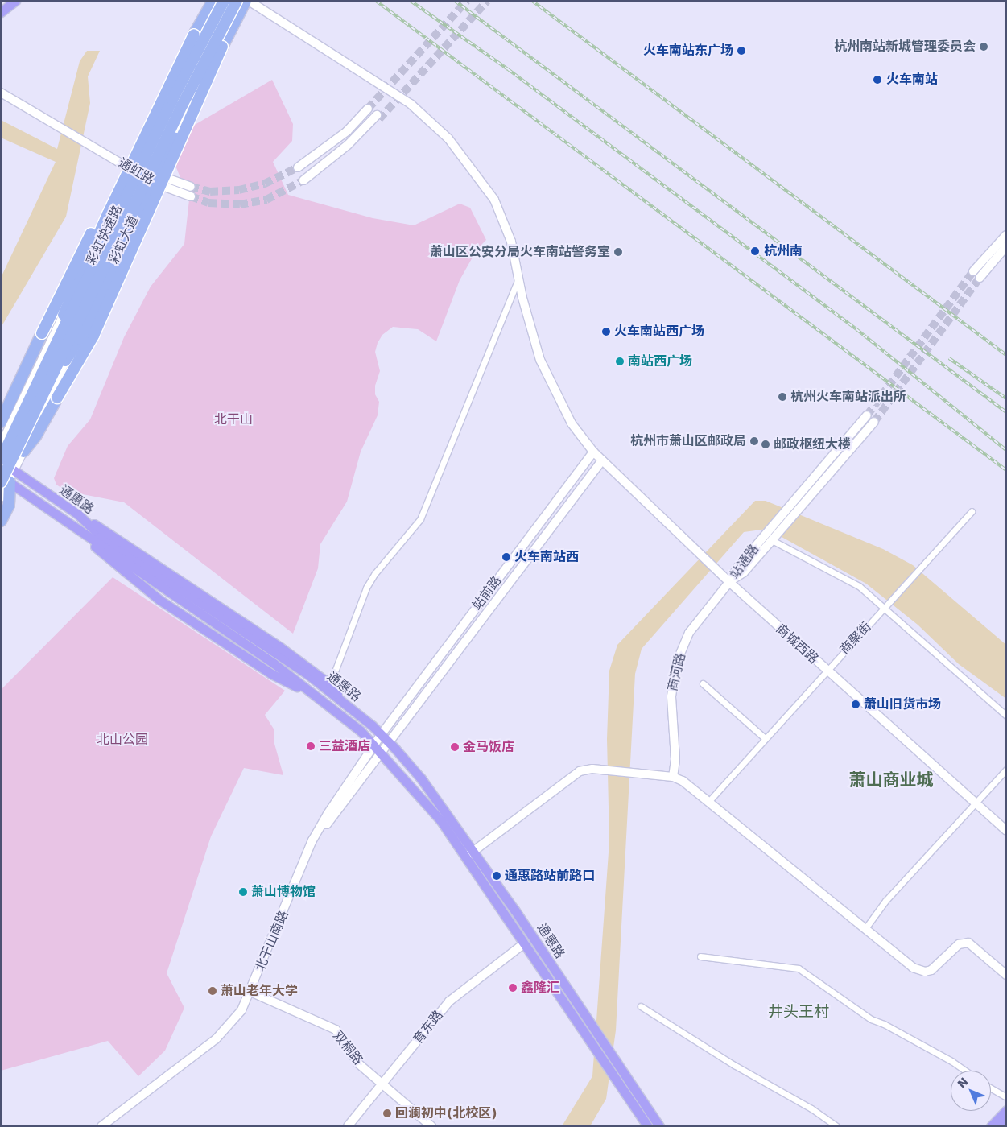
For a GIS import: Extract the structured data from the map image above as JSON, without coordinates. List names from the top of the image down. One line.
{"streets":{"highway":["彩虹快速路"],"main road":["通虹路","彩虹大道","通惠路","站通路","站前路","商城西路","商河路","北干山南路","育东路","双桐路"],"street":["商聚街"]},"crossings":[["通虹路","彩虹大道"],["彩虹快速路","彩虹大道"],["彩虹快速路","通惠路"],["彩虹大道","通惠路"],["通惠路","站前路"],["通惠路","北干山南路"],["通惠路","育东路"],["站通路","商城西路"],["站通路","商河路"],["站前路","商城西路"],["站前路","北干山南路"],["商聚街","商城西路"],["商城西路","商河路"],["北干山南路","双桐路"],["育东路","双桐路"]],"districts":["萧山商业城","井头王村"],"parks":["北干山","北山公园"],"places":["杭州南站新城管理委员会","火车南站东广场","火车南站","杭州南","萧山区公安分局火车南站警务室","火车南站西广场","南站西广场","杭州火车南站派出所","杭州市萧山区邮政局","邮政枢纽大楼","火车南站西","萧山旧货市场","三益酒店","金马饭店","通惠路站前路口","萧山博物馆","鑫隆汇","萧山老年大学","回澜初中(北校区)"],"north":"top left"}
